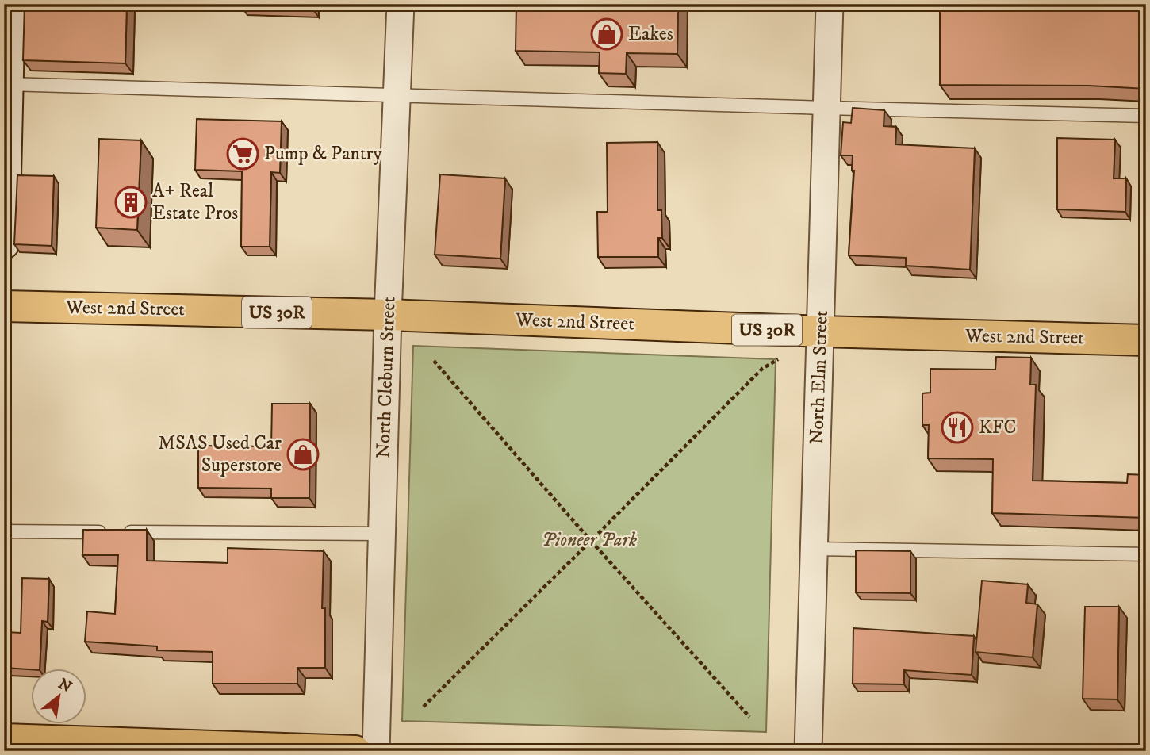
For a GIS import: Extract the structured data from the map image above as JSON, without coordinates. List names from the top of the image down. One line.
{"streets":{"highway":["West 2nd Street","US 30R"],"street":["North Cleburn Street","North Elm Street"]},"crossings":[["West 2nd Street","North Cleburn Street"],["West 2nd Street","North Elm Street"]],"parks":["Pioneer Park"],"places":{"shop":["Eakes","MSAS Used Car Superstore"],"supermarket":["Pump & Pantry"],"building":["A+ Real Estate Pros"],"restaurant":["KFC"]},"north":"top right"}
